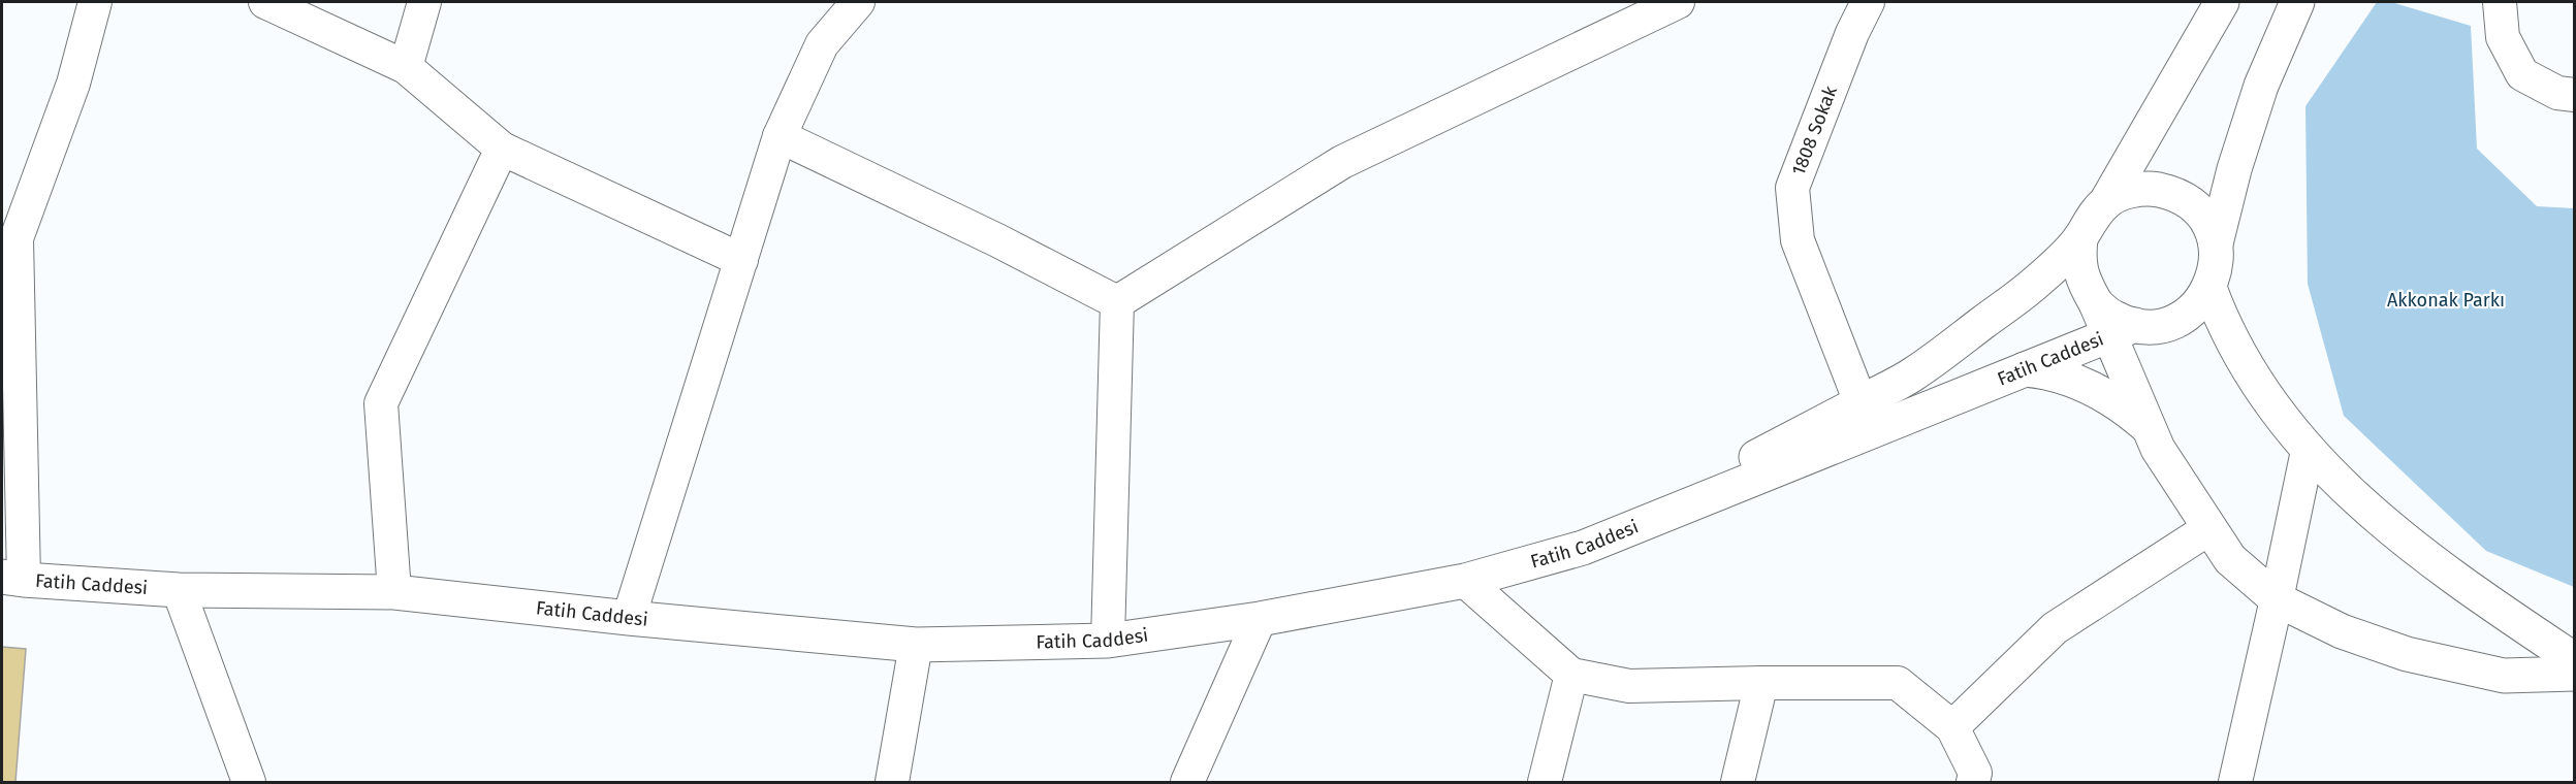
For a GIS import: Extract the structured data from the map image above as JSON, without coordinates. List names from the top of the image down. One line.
{"streets":{"main road":["Fatih Caddesi"],"street":["1808 Sokak"]},"parks":["Akkonak Parkı"]}
